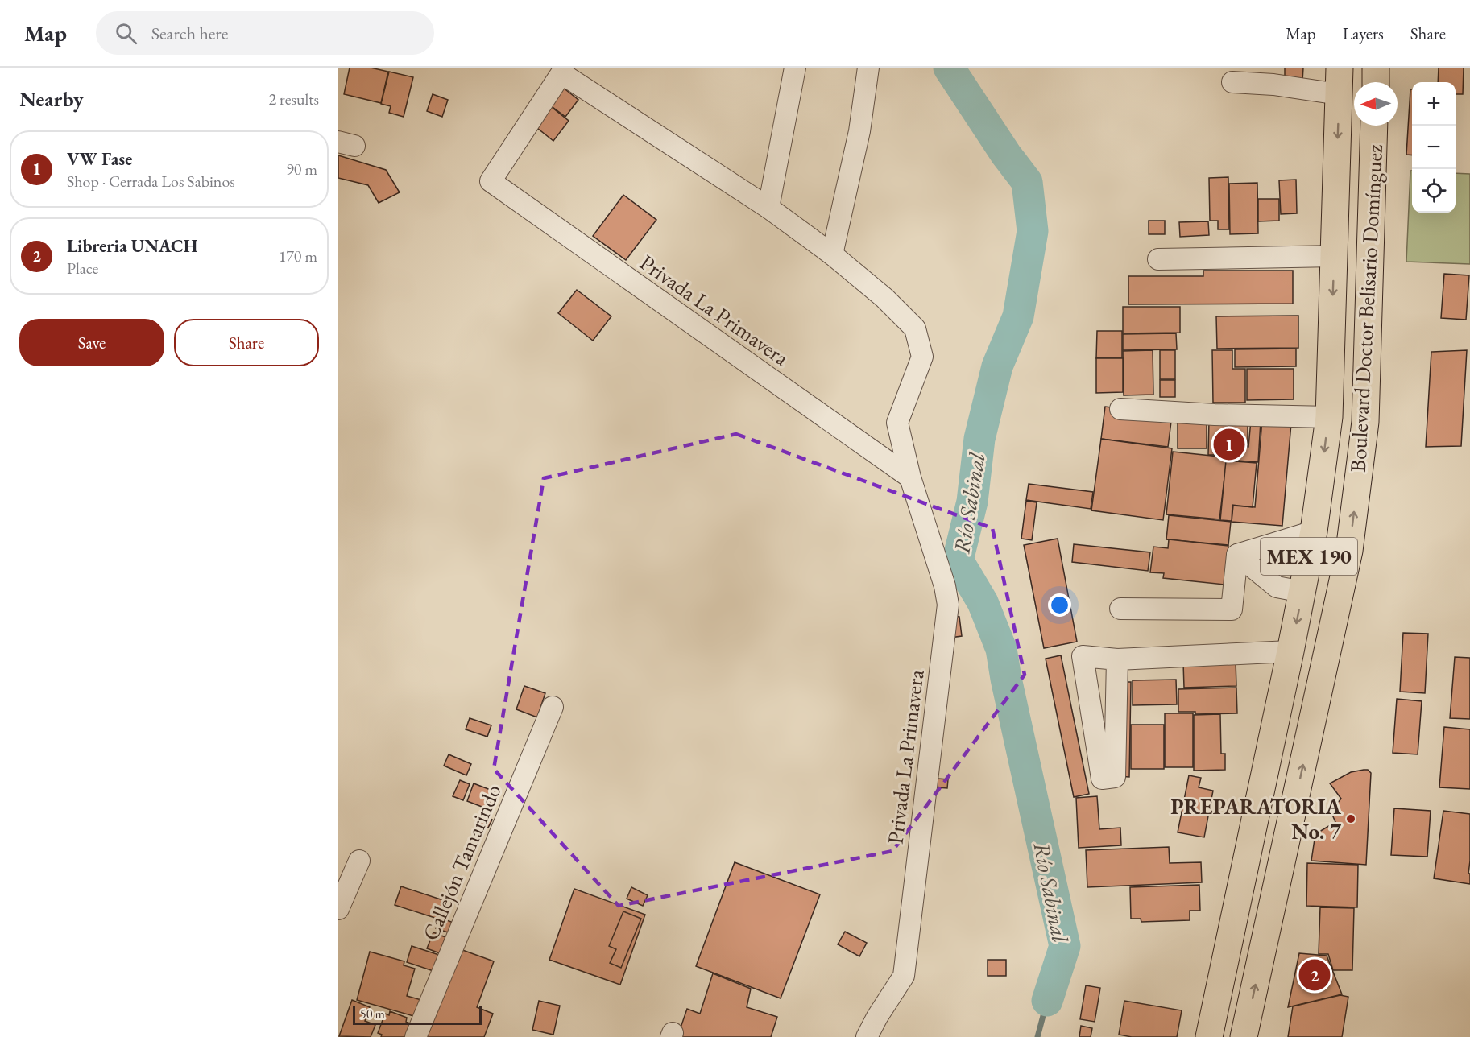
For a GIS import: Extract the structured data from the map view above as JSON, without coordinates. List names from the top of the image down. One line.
{"streets":{"main road":["Boulevard Doctor Belisario Domínguez","MEX 190"],"street":["Privada La Primavera","Callejón Tamarindo"]},"water":["Río Sabinal"],"places":["PREPARATORIA No. 7"],"scale_bar":"50 m","north":"left","page":{"header":"Map","search":"Search here","nav":["Map","Layers","Share"],"heading":["Nearby","2 results"],"map_buttons":["+","−"],"list":[{"mark":"1","name":"VW Fase","note":"Shop · Cerrada Los Sabinos","value":"90 m"},{"mark":"2","name":"Libreria UNACH","note":"Place","value":"170 m"}],"buttons":["Save","Share"],"pins":["1","2"],"scale":"50 m"}}
